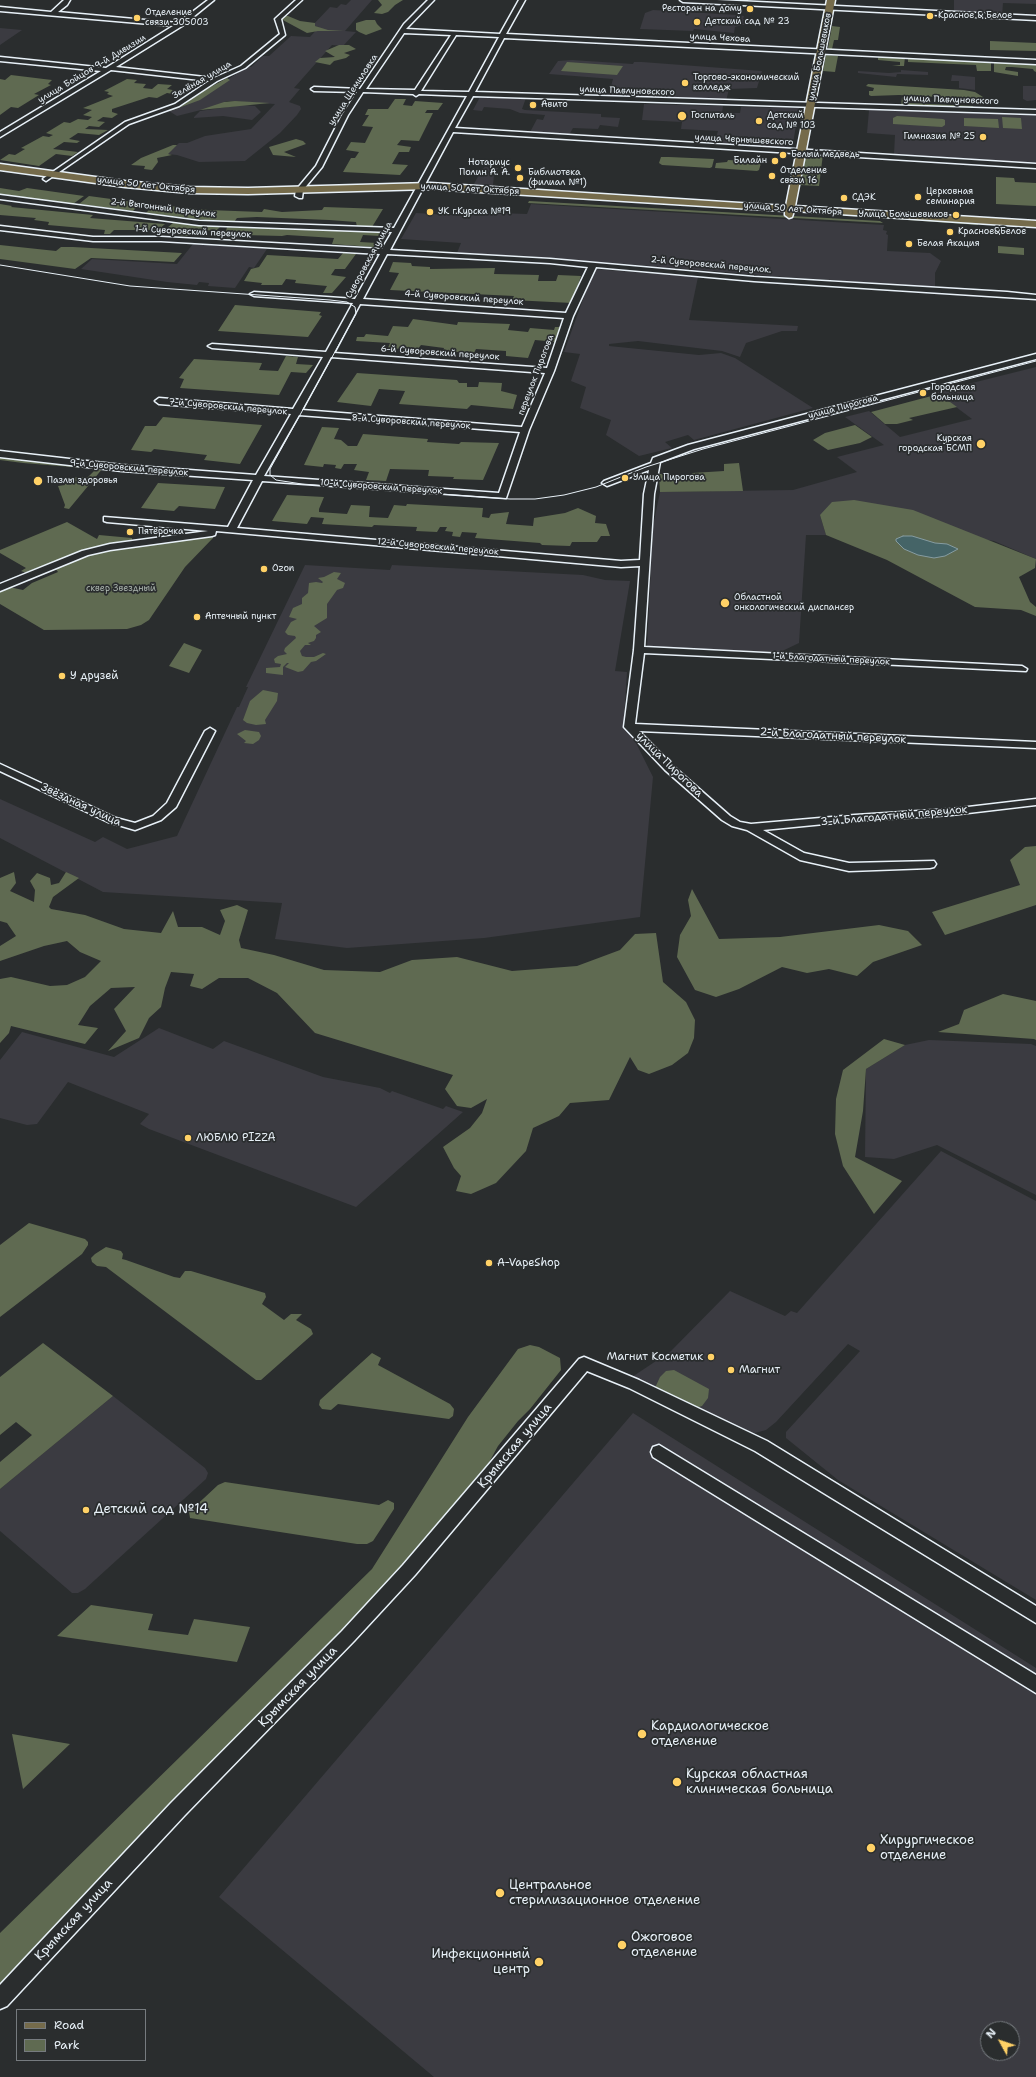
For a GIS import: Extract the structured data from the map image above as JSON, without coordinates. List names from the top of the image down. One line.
{"streets":{"main road":["улица Большевиков","улица 50 лет Октября"],"street":["улица Чехова","улица Бойцов 9-й Дивизии","Зелёная улица","улица Щемиловка","улица Павлуновского","улица Чернышевского","2-й Выгонный переулок","1-й Суворовский переулок","Суворовская улица","2-й Суворовский переулок.","4-й Суворовский переулок","6-й Суворовский переулок","переулок Пирогова","7-й Суворовский переулок","улица Пирогова","8-й Суворовский переулок","9-й Суворовский переулок","10-й Суворовский переулок","12-й Суворовский переулок","1-й Благодатный переулок","2-й Благодатный переулок","Звёздная улица","3-й Благодатный переулок","Крымская улица"]},"crossings":[["улица Чехова","улица Большевиков"],["улица Чехова","улица Щемиловка"],["улица Чехова","Суворовская улица"],["улица Большевиков","улица Павлуновского"],["улица Большевиков","улица Чернышевского"],["улица Большевиков","улица 50 лет Октября"],["Зелёная улица","улица 50 лет Октября"],["улица Щемиловка","улица Павлуновского"],["улица Щемиловка","улица 50 лет Октября"],["улица Павлуновского","Суворовская улица"],["улица Чернышевского","Суворовская улица"],["улица 50 лет Октября","Суворовская улица"],["2-й Выгонный переулок","Суворовская улица"],["1-й Суворовский переулок","Суворовская улица"],["1-й Суворовский переулок","2-й Суворовский переулок."],["Суворовская улица","2-й Суворовский переулок."],["Суворовская улица","4-й Суворовский переулок"],["Суворовская улица","6-й Суворовский переулок"],["Суворовская улица","7-й Суворовский переулок"],["Суворовская улица","8-й Суворовский переулок"],["Суворовская улица","9-й Суворовский переулок"],["Суворовская улица","10-й Суворовский переулок"],["Суворовская улица","12-й Суворовский переулок"],["2-й Суворовский переулок.","переулок Пирогова"],["4-й Суворовский переулок","переулок Пирогова"],["6-й Суворовский переулок","переулок Пирогова"],["переулок Пирогова","8-й Суворовский переулок"],["переулок Пирогова","10-й Суворовский переулок"],["7-й Суворовский переулок","8-й Суворовский переулок"],["улица Пирогова","12-й Суворовский переулок"],["улица Пирогова","1-й Благодатный переулок"],["улица Пирогова","2-й Благодатный переулок"],["улица Пирогова","3-й Благодатный переулок"],["9-й Суворовский переулок","10-й Суворовский переулок"]],"parks":["сквер Звездный"],"places":["Ресторан на дому","Красное & Белое","Отделение связи 305003","Детский сад № 23","Торгово-экономический колледж","Авито","Госпиталь","Детский сад № 103","Гимназия № 25","Белый медведь","Билайн","Нотариус Полин А. А.","Отделение связи 16","Библиотека (филиал №1)","Церковная семинария","СДЭК","УК г.Курска №19","Улица Большевиков","Красное&Белое","Белая Акация","Городская больница","Курская городская БСМП","Улица Пирогова","Пазлы здоровья","Пятёрочка","Ozon","Областной онкологический диспансер","Аптечный пункт","У друзей","ЛЮБЛЮ PIZZA","A-VapeShop","Магнит Косметик","Магнит","Детский сад №14","Кардиологическое отделение","Курская областная клиническая больница","Хирургическое отделение","Центральное стерилизационное отделение","Ожоговое отделение","Инфекционный центр"],"legend":["Road","Park"],"north":"top left"}
